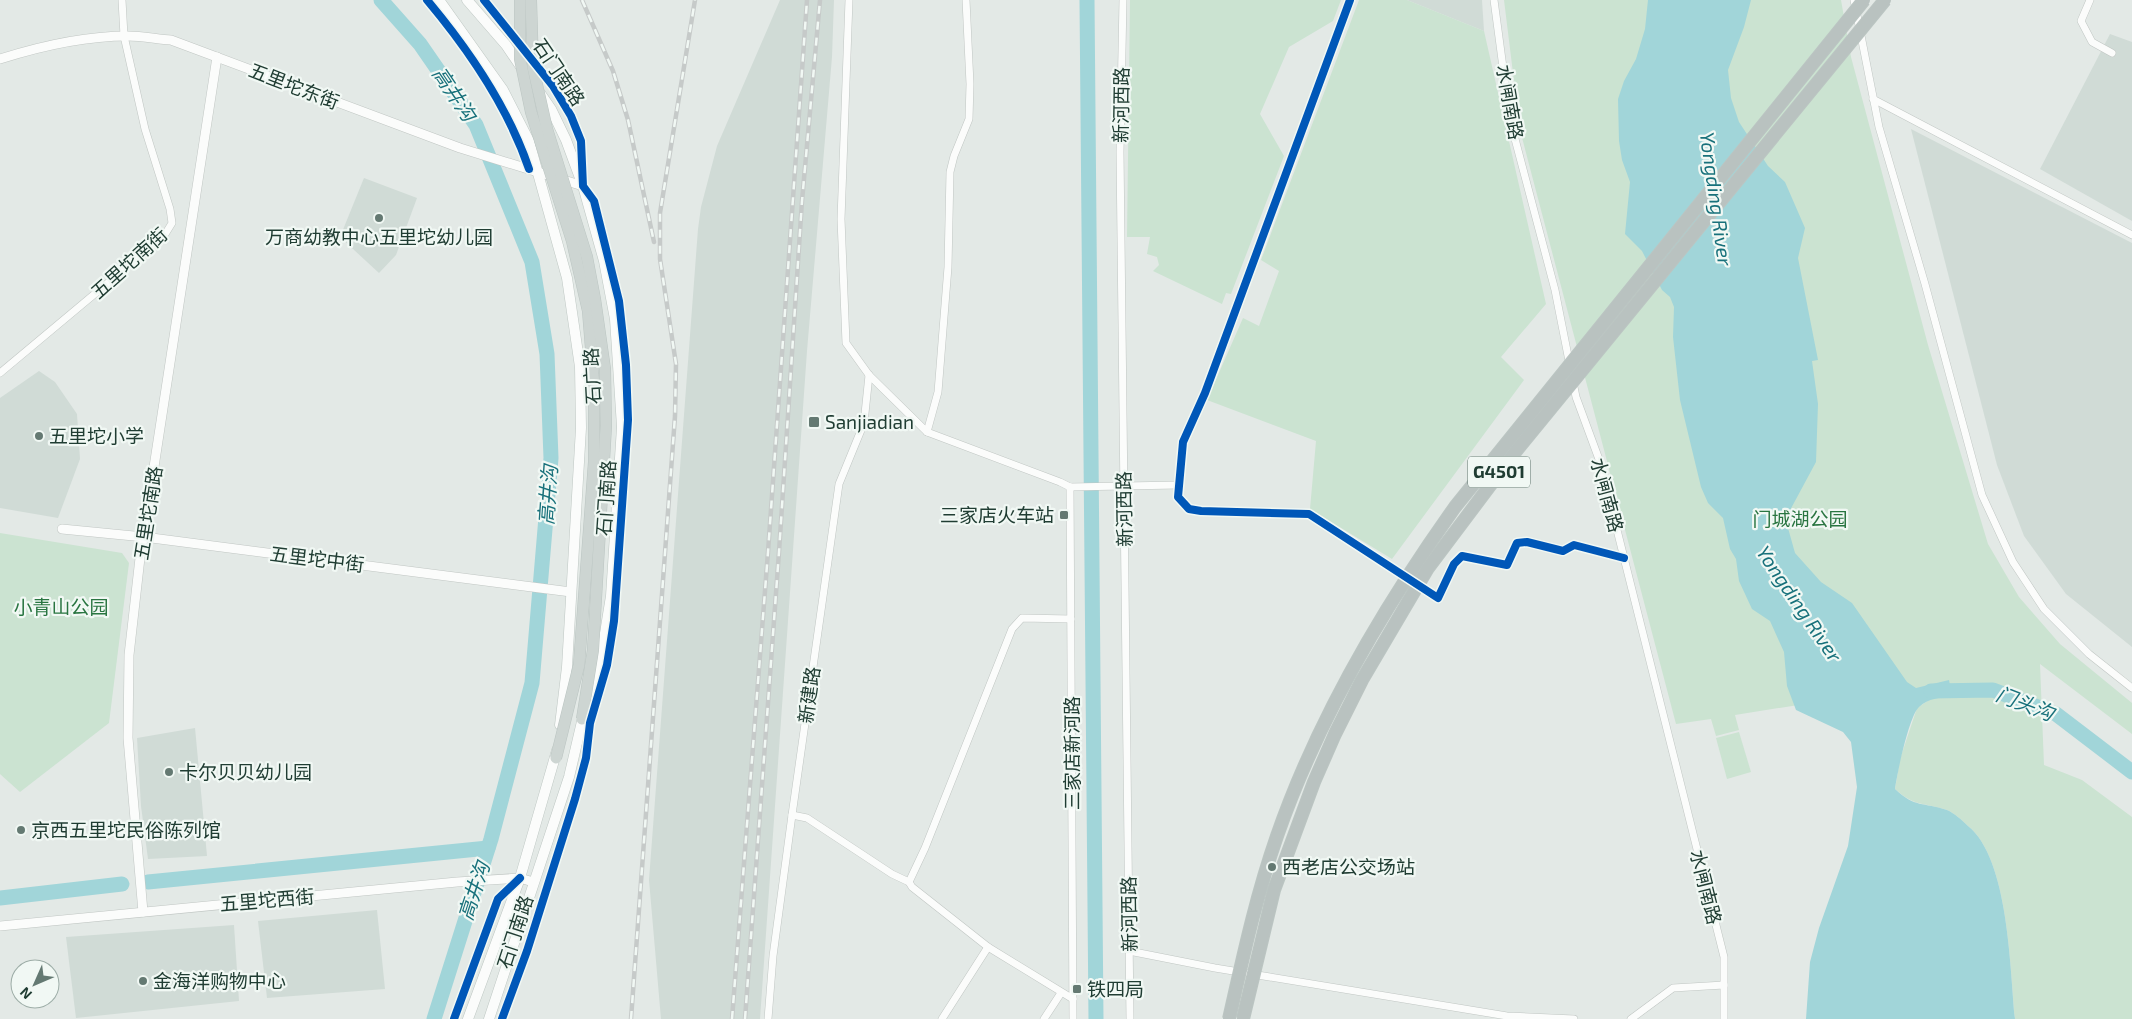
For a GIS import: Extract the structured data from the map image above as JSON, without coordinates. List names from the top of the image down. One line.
{"streets":{"highway":["G4501"],"main road":["石门南路","石广路"],"street":["五里坨东街","水闸南路","新河西路","五里坨南街","五里坨南路","五里坨中街","新建路","三家店新河路","五里坨西街"]},"crossings":[["石门南路","五里坨东街"],["石门南路","石广路"],["石门南路","五里坨中街"],["石门南路","五里坨西街"],["五里坨东街","五里坨南街"],["五里坨东街","五里坨南路"],["五里坨南路","五里坨中街"],["五里坨南路","五里坨西街"]],"water":["高井沟","Yongding River","门头沟"],"parks":["门城湖公园","小青山公园"],"places":{"other":["万商幼教中心五里坨幼儿园","五里坨小学","卡尔贝贝幼儿园","京西五里坨民俗陈列馆","西老店公交场站","金海洋购物中心"],"transit":["Sanjiadian","三家店火车站","铁四局"]},"north":"bottom left"}
